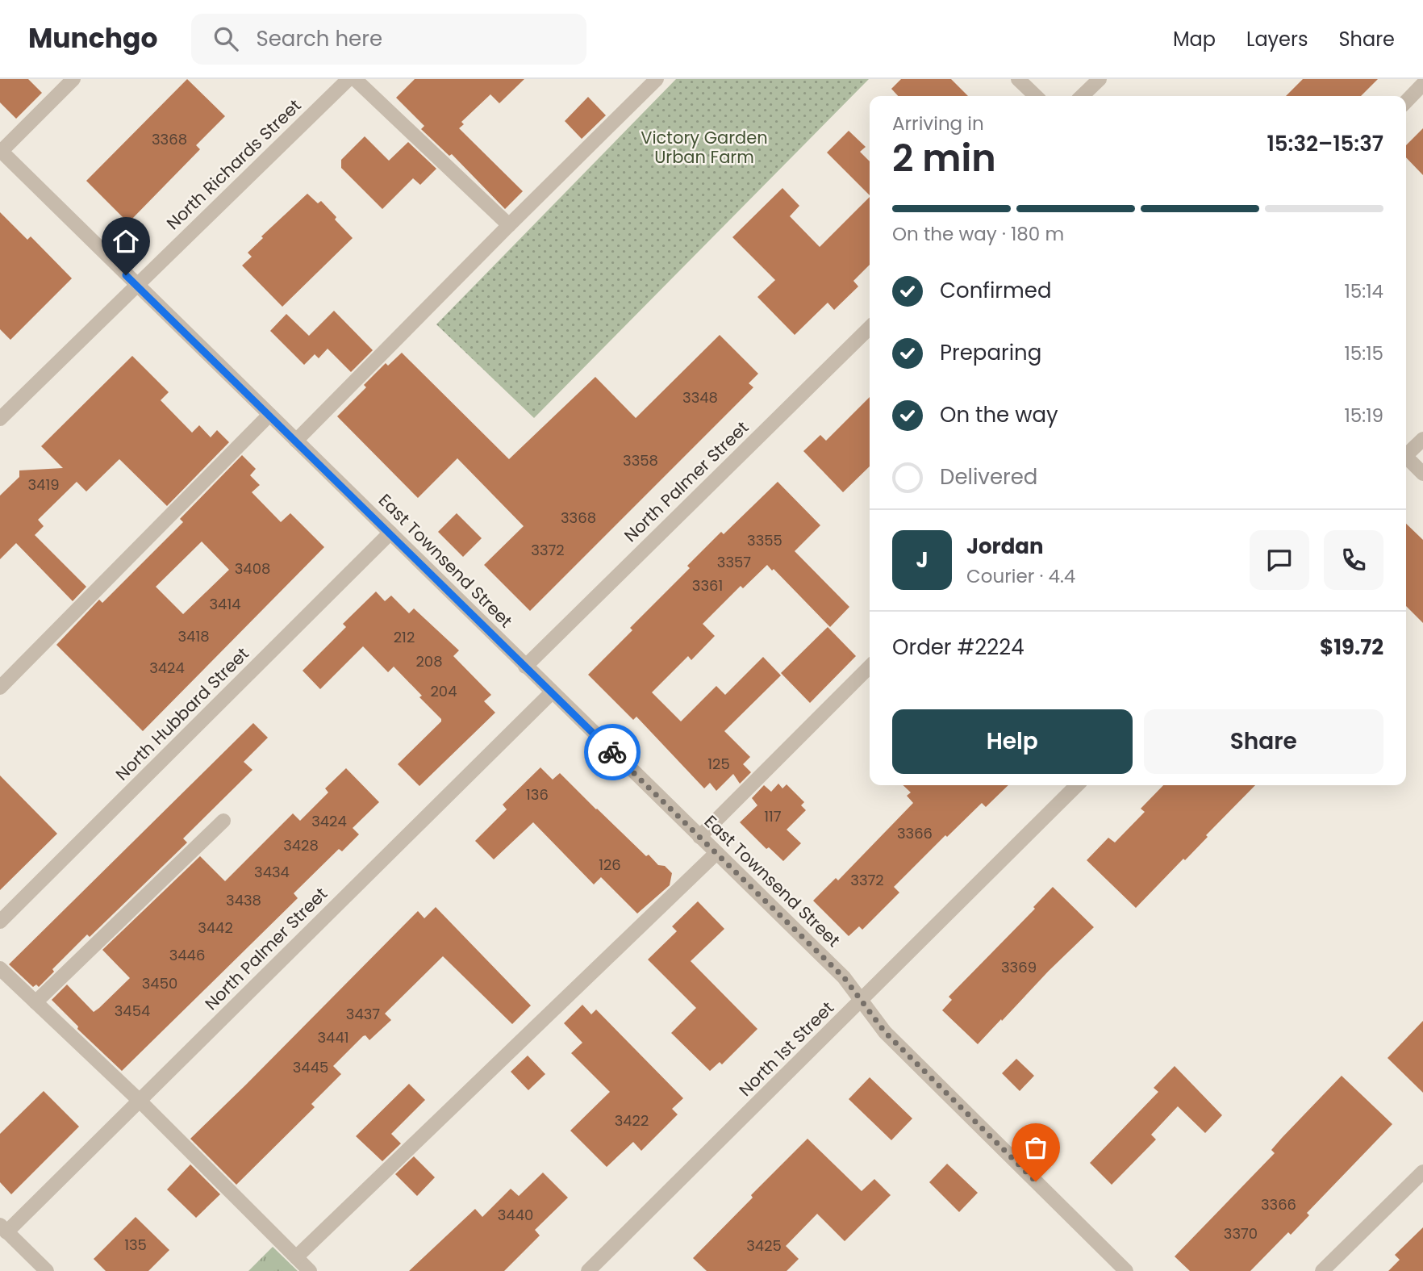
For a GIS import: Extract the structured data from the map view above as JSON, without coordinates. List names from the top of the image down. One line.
{"streets":{"street":["North Richards Street","North Palmer Street","East Townsend Street","North Hubbard Street","North 1st Street"]},"crossings":[["North Richards Street","East Townsend Street"],["North Palmer Street","East Townsend Street"],["East Townsend Street","North Hubbard Street"],["East Townsend Street","North 1st Street"]],"parks":["Victory Garden Urban Farm"],"house_numbers":["3368","3348","3358","3419","3368","3355","3372","3357","3408","3361","3414","3418","212","208","3424","204","125","136","117","3424","3366","3428","126","3434","3372","3438","3442","3446","3369","3450","3454","3437","3441","3445","3422","3366","3440","3370","135","3425"],"page":{"header":"Munchgo","search":"Search here","nav":["Map","Layers","Share"],"heading":["2 min","Arriving in","15:32–15:37"],"panel":["Jordan","Courier · 4.4","Order #2224","$19.72"],"bar":"On the way · 180 m","list":[["Confirmed","15:14"],["Preparing","15:15"],["On the way","15:19"],"Delivered"],"round":"J","buttons":["Help","Share"]}}
